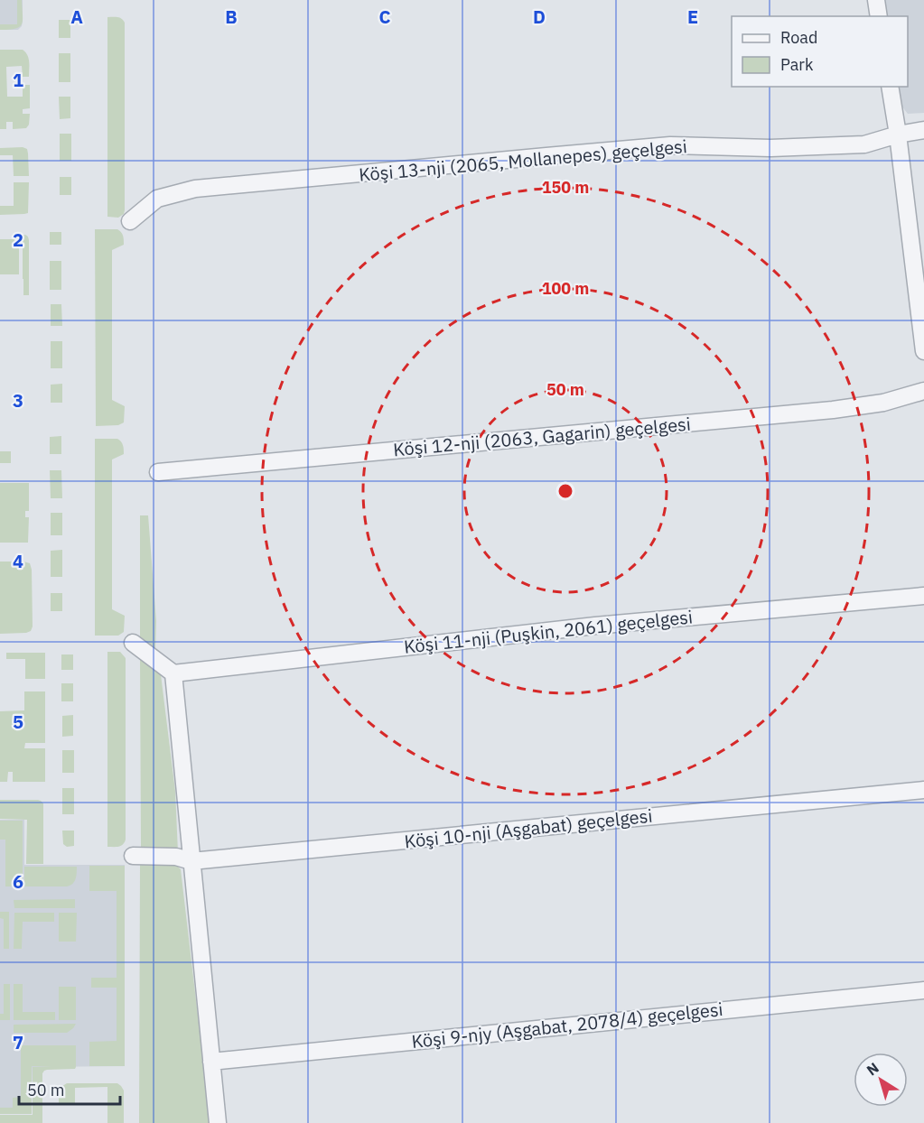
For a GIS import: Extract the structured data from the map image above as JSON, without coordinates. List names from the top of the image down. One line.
{"streets":{"street":["Köşi 13-nji (2065, Mollanepes) geçelgesi","Köşi 12-nji (2063, Gagarin) geçelgesi","Köşi 11-nji (Puşkin, 2061) geçelgesi","Köşi 10-nji (Aşgabat) geçelgesi","Köşi 9-njy (Aşgabat, 2078/4) geçelgesi"]},"legend":["Road","Park"],"scale_bar":"50 m","north":"top left","grid":{"columns":["A","B","C","D","E"],"rows":["1","2","3","4","5","6","7"]},"rings":["150 m","100 m","50 m"]}
